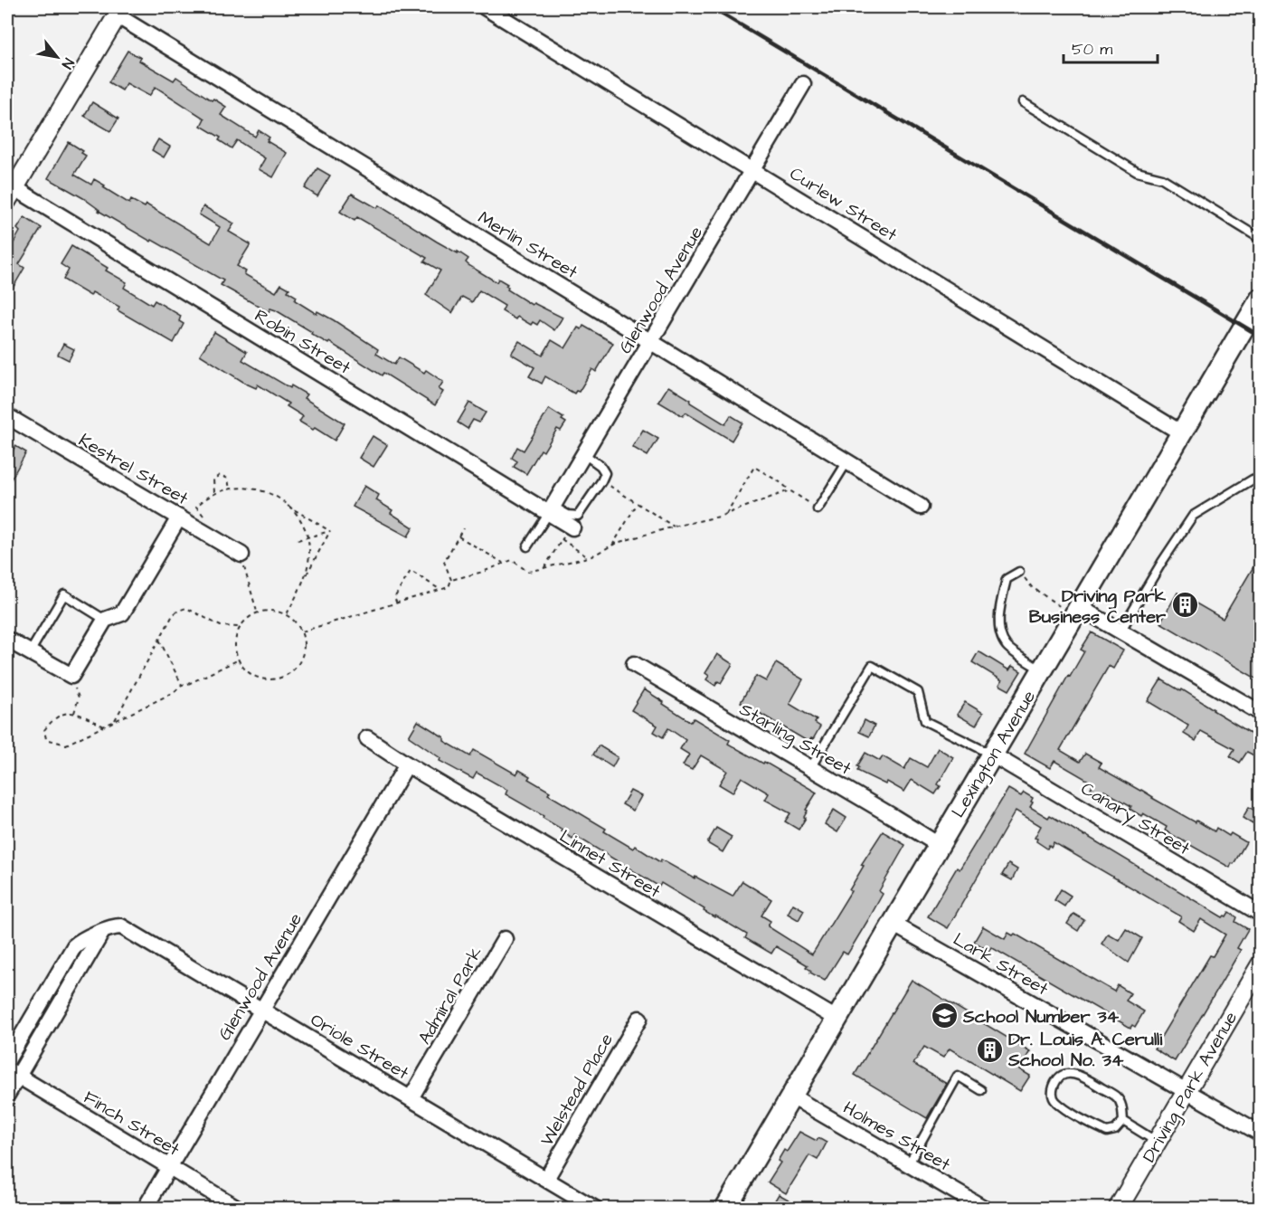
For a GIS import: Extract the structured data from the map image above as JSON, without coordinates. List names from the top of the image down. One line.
{"streets":{"main road":["Lexington Avenue"],"street":["Curlew Street","Merlin Street","Glenwood Avenue","Robin Street","Kestrel Street","Starling Street","Canary Street","Linnet Street","Lark Street","Admiral Park","Oriole Street","Driving Park Avenue","Welstead Place","Finch Street","Holmes Street"]},"crossings":[["Curlew Street","Glenwood Avenue"],["Curlew Street","Lexington Avenue"],["Merlin Street","Glenwood Avenue"],["Glenwood Avenue","Robin Street"],["Glenwood Avenue","Linnet Street"],["Glenwood Avenue","Oriole Street"],["Glenwood Avenue","Finch Street"],["Starling Street","Lexington Avenue"],["Lexington Avenue","Canary Street"],["Lexington Avenue","Linnet Street"],["Lexington Avenue","Lark Street"],["Lexington Avenue","Holmes Street"],["Lark Street","Driving Park Avenue"],["Admiral Park","Oriole Street"],["Oriole Street","Welstead Place"]],"places":{"building":["Driving Park Business Center","Dr. Louis A. Cerulli School No. 34"],"school or university":["School Number 34"]},"scale_bar":"50 m","north":"bottom right"}
